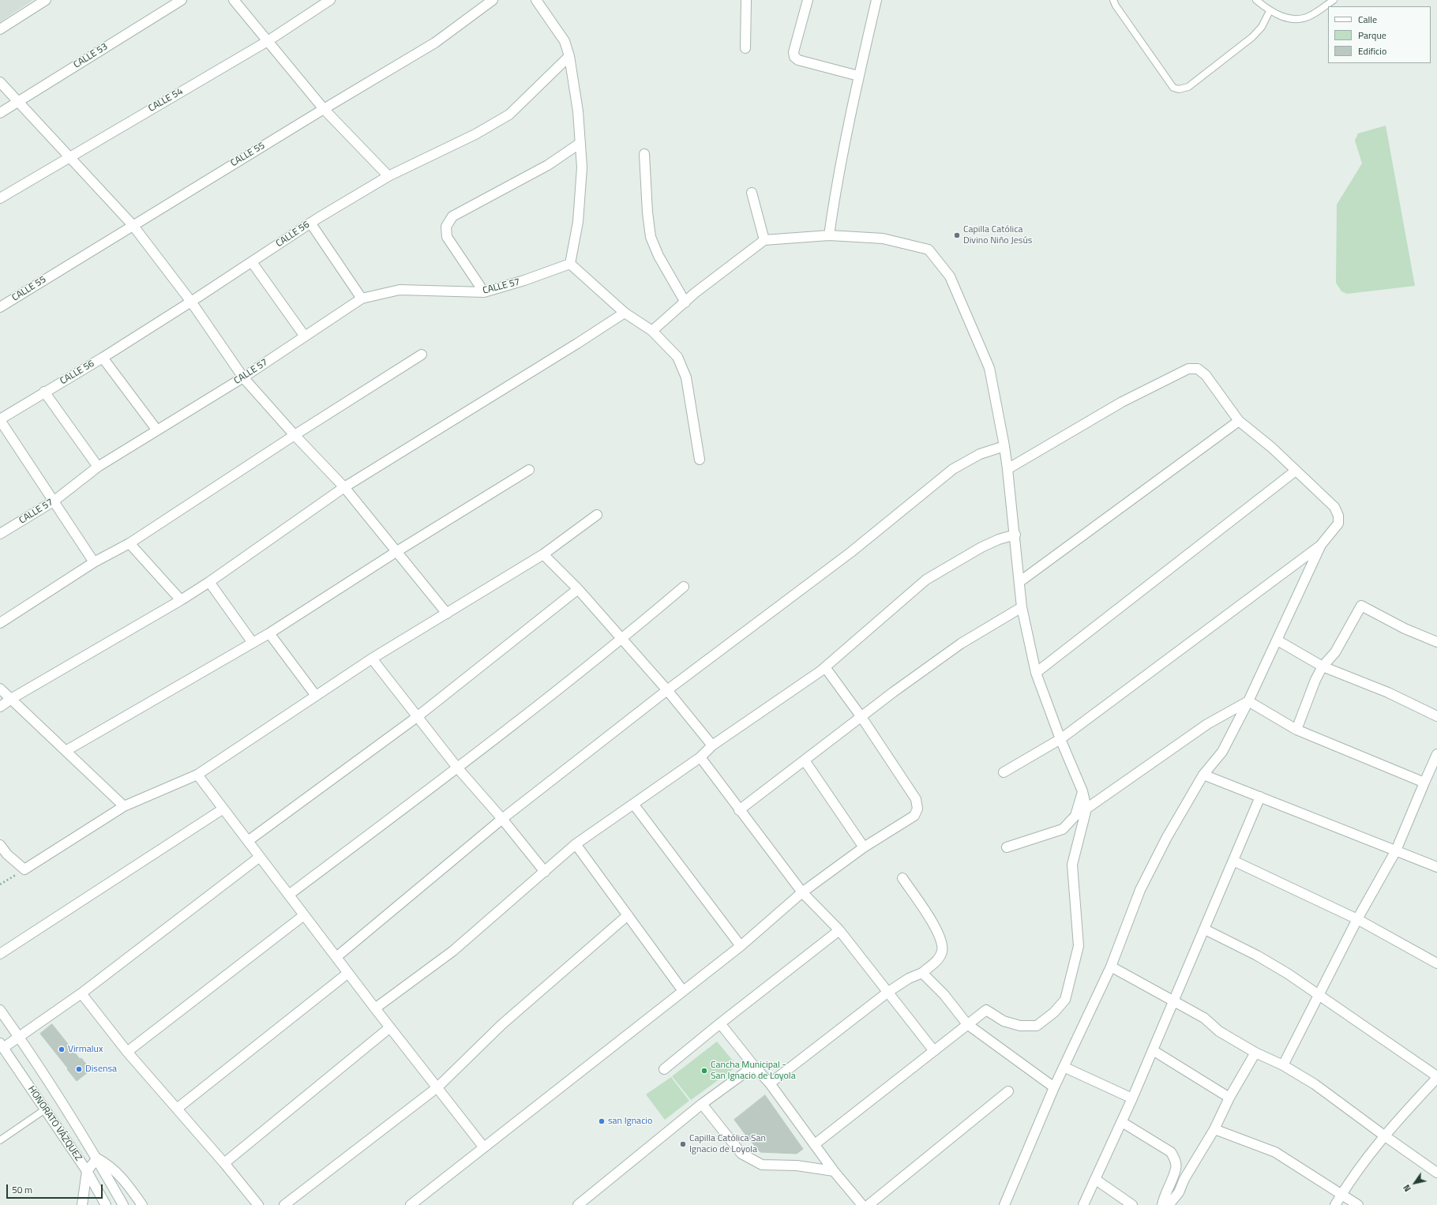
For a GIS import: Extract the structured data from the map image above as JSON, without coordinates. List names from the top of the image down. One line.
{"streets":{"street":["CALLE 53","CALLE 54","CALLE 55","CALLE 56","CALLE 57","HONORATO VÁZQUEZ"]},"places":["Capilla Católica Divino Niño Jesús","Virmalux","Disensa","Cancha Municipal - San Ignacio de Loyola","san Ignacio","Capilla Católica San Ignacio de Loyola"],"legend":["Calle","Parque","Edificio"],"scale_bar":"50 m","north":"bottom left"}
